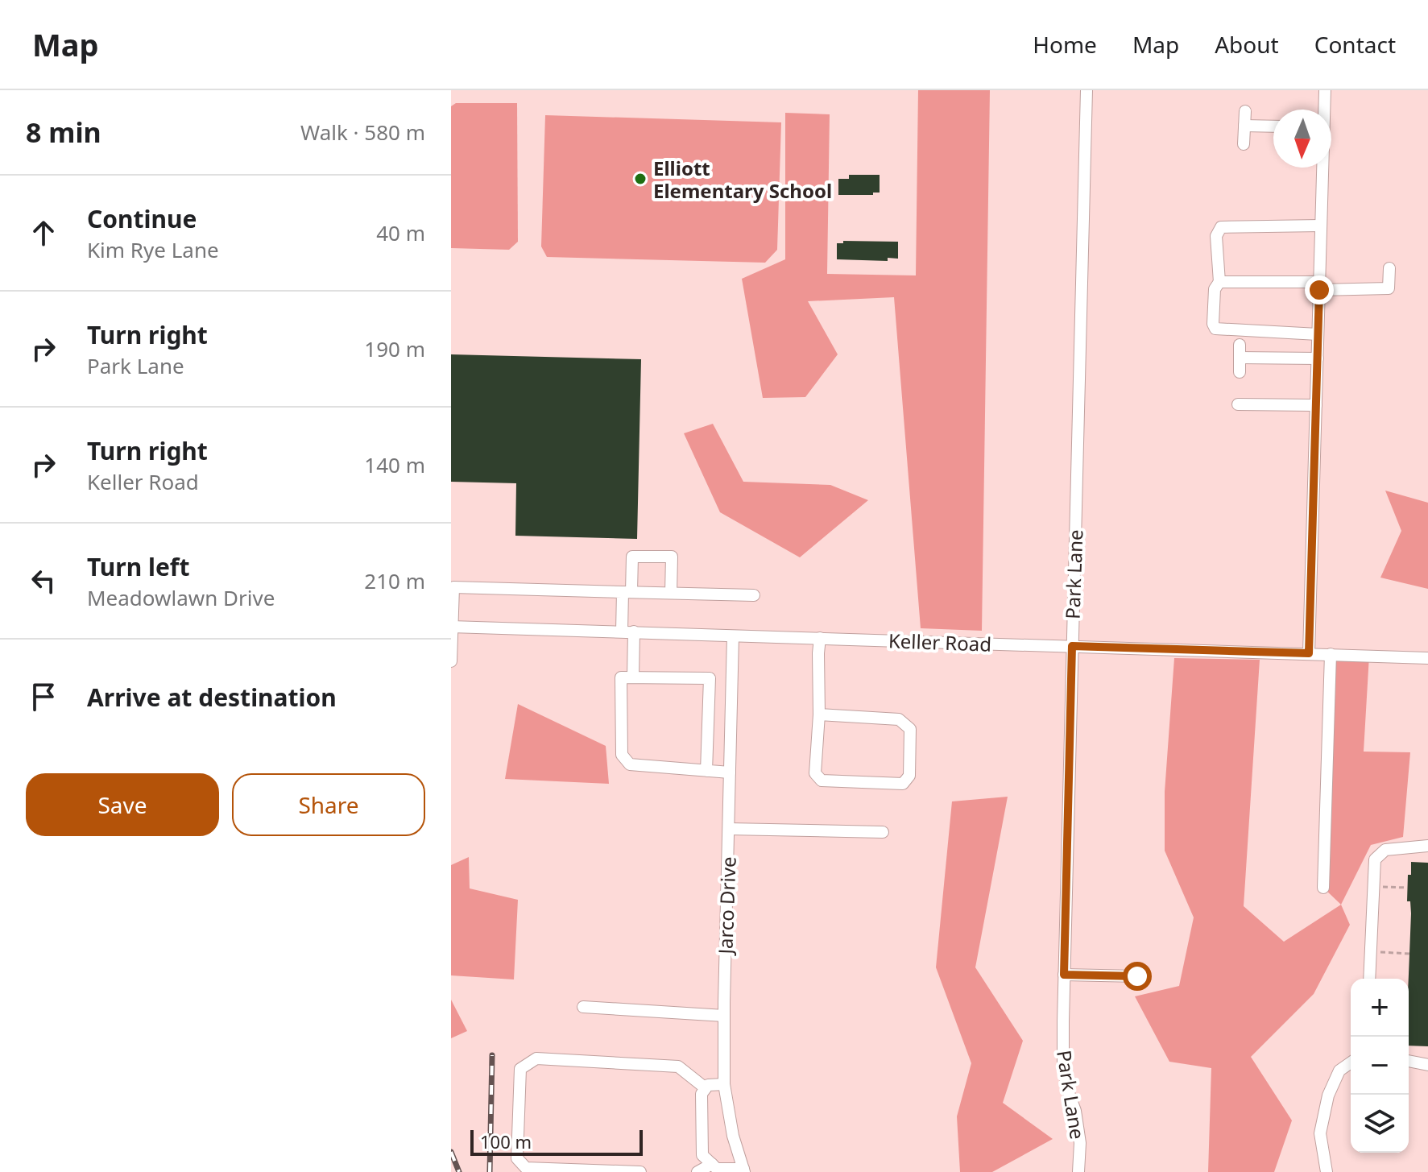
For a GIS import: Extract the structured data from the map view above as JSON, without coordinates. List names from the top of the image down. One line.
{"streets":{"street":["Park Lane","Keller Road","Jarco Drive"]},"crossings":[["Park Lane","Keller Road"],["Keller Road","Jarco Drive"]],"places":["Elliott Elementary School"],"scale_bar":"100 m","north":"bottom","page":{"header":"Map","nav":["Home","Map","About","Contact"],"heading":["8 min","Walk · 580 m"],"list":[["Continue","Kim Rye Lane","40 m"],["Turn right","Park Lane","190 m"],["Turn right","Keller Road","140 m"],["Turn left","Meadowlawn Drive","210 m"],"Arrive at destination"],"buttons":["Save","Share"],"map_buttons":["+","−"],"scale":"100 m"}}
